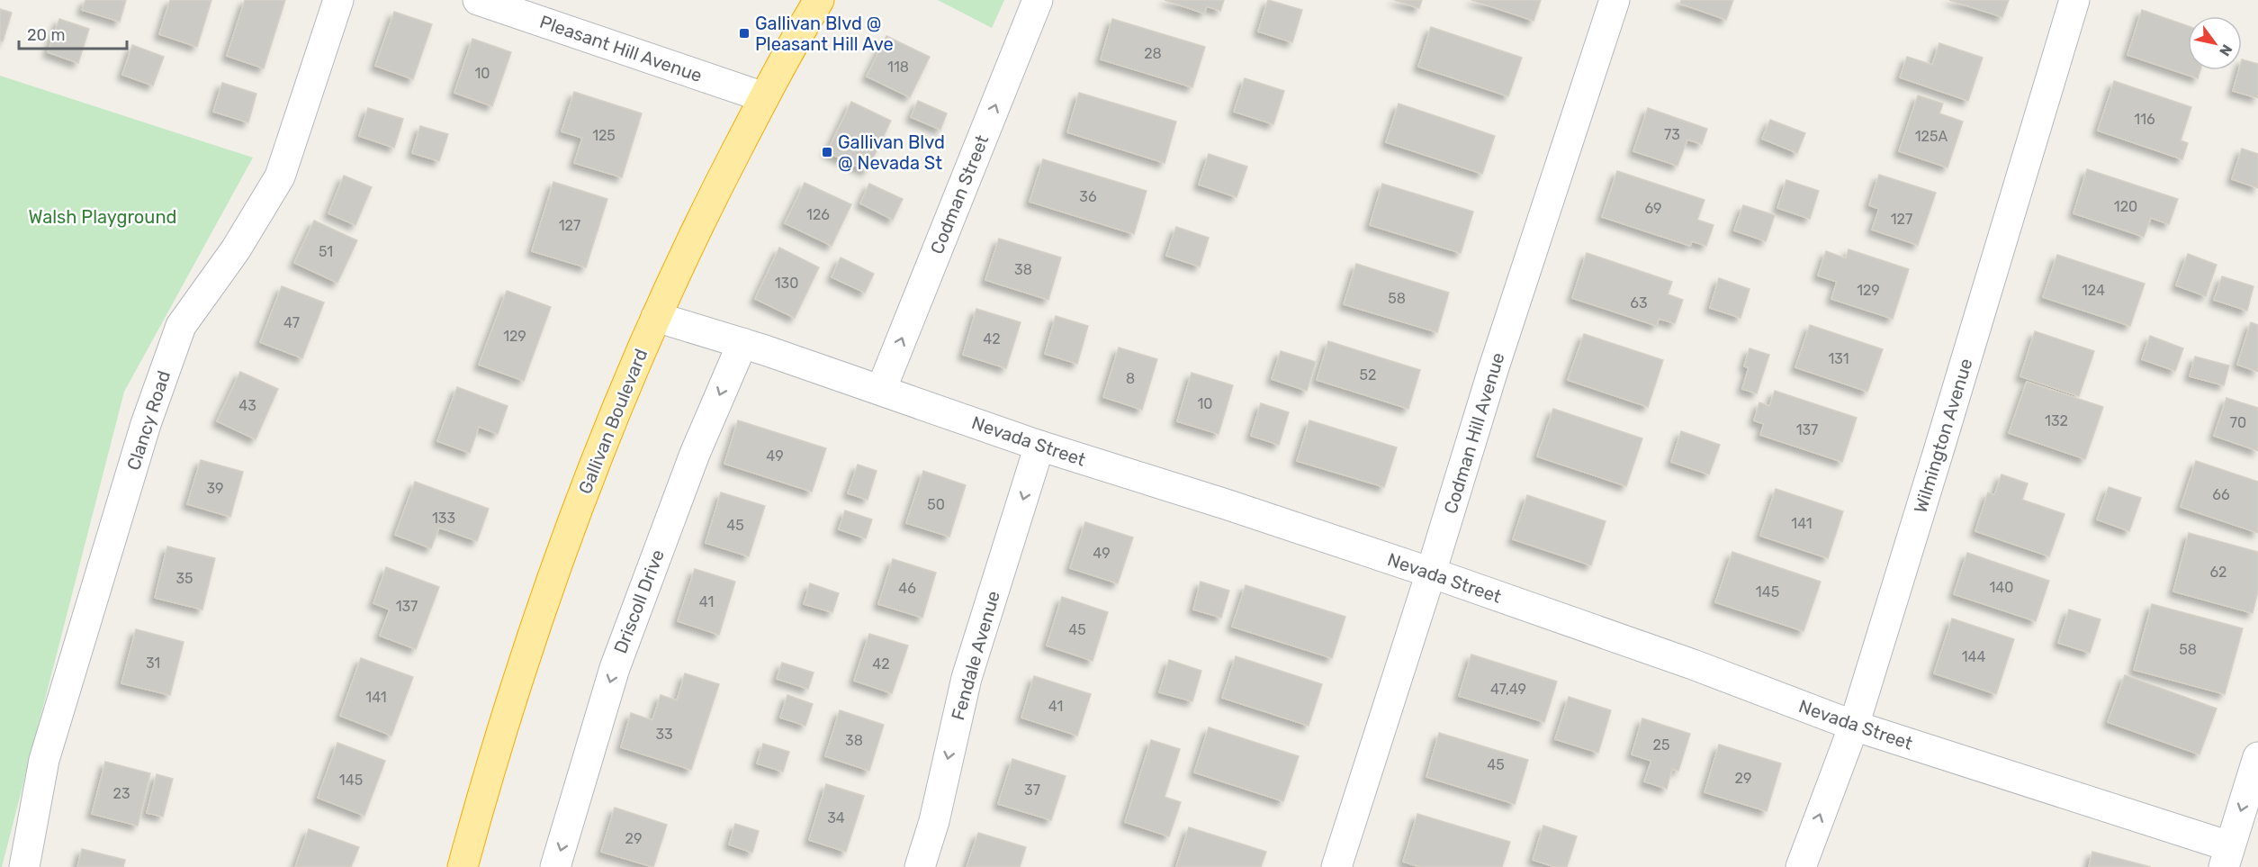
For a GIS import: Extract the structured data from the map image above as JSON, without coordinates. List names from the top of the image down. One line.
{"streets":{"highway":["Gallivan Boulevard"],"street":["Pleasant Hill Avenue","Codman Street","Clancy Road","Codman Hill Avenue","Wilmington Avenue","Nevada Street","Driscoll Drive","Fendale Avenue"]},"crossings":[["Pleasant Hill Avenue","Gallivan Boulevard"],["Codman Street","Nevada Street"],["Gallivan Boulevard","Nevada Street"],["Codman Hill Avenue","Nevada Street"],["Wilmington Avenue","Nevada Street"],["Nevada Street","Driscoll Drive"],["Nevada Street","Fendale Avenue"]],"one_way":["Codman Street","Driscoll Drive","Fendale Avenue"],"parks":["Walsh Playground"],"places":{"transit":["Gallivan Blvd @ Pleasant Hill Ave","Gallivan Blvd @ Nevada St"]},"house_numbers":["28","118","10","116","73","125","125A","36","120","69","126","127","127","51","38","130","129","124","58","63","47","129","42","131","52","8","10","43","132","70","137","49","39","66","50","133","141","45","49","62","35","140","46","145","41","137","45","58","144","31","42","47,49","141","41","33","38","25","45","29","145","37","23","34","29"],"scale_bar":"20 m","north":"bottom right"}
